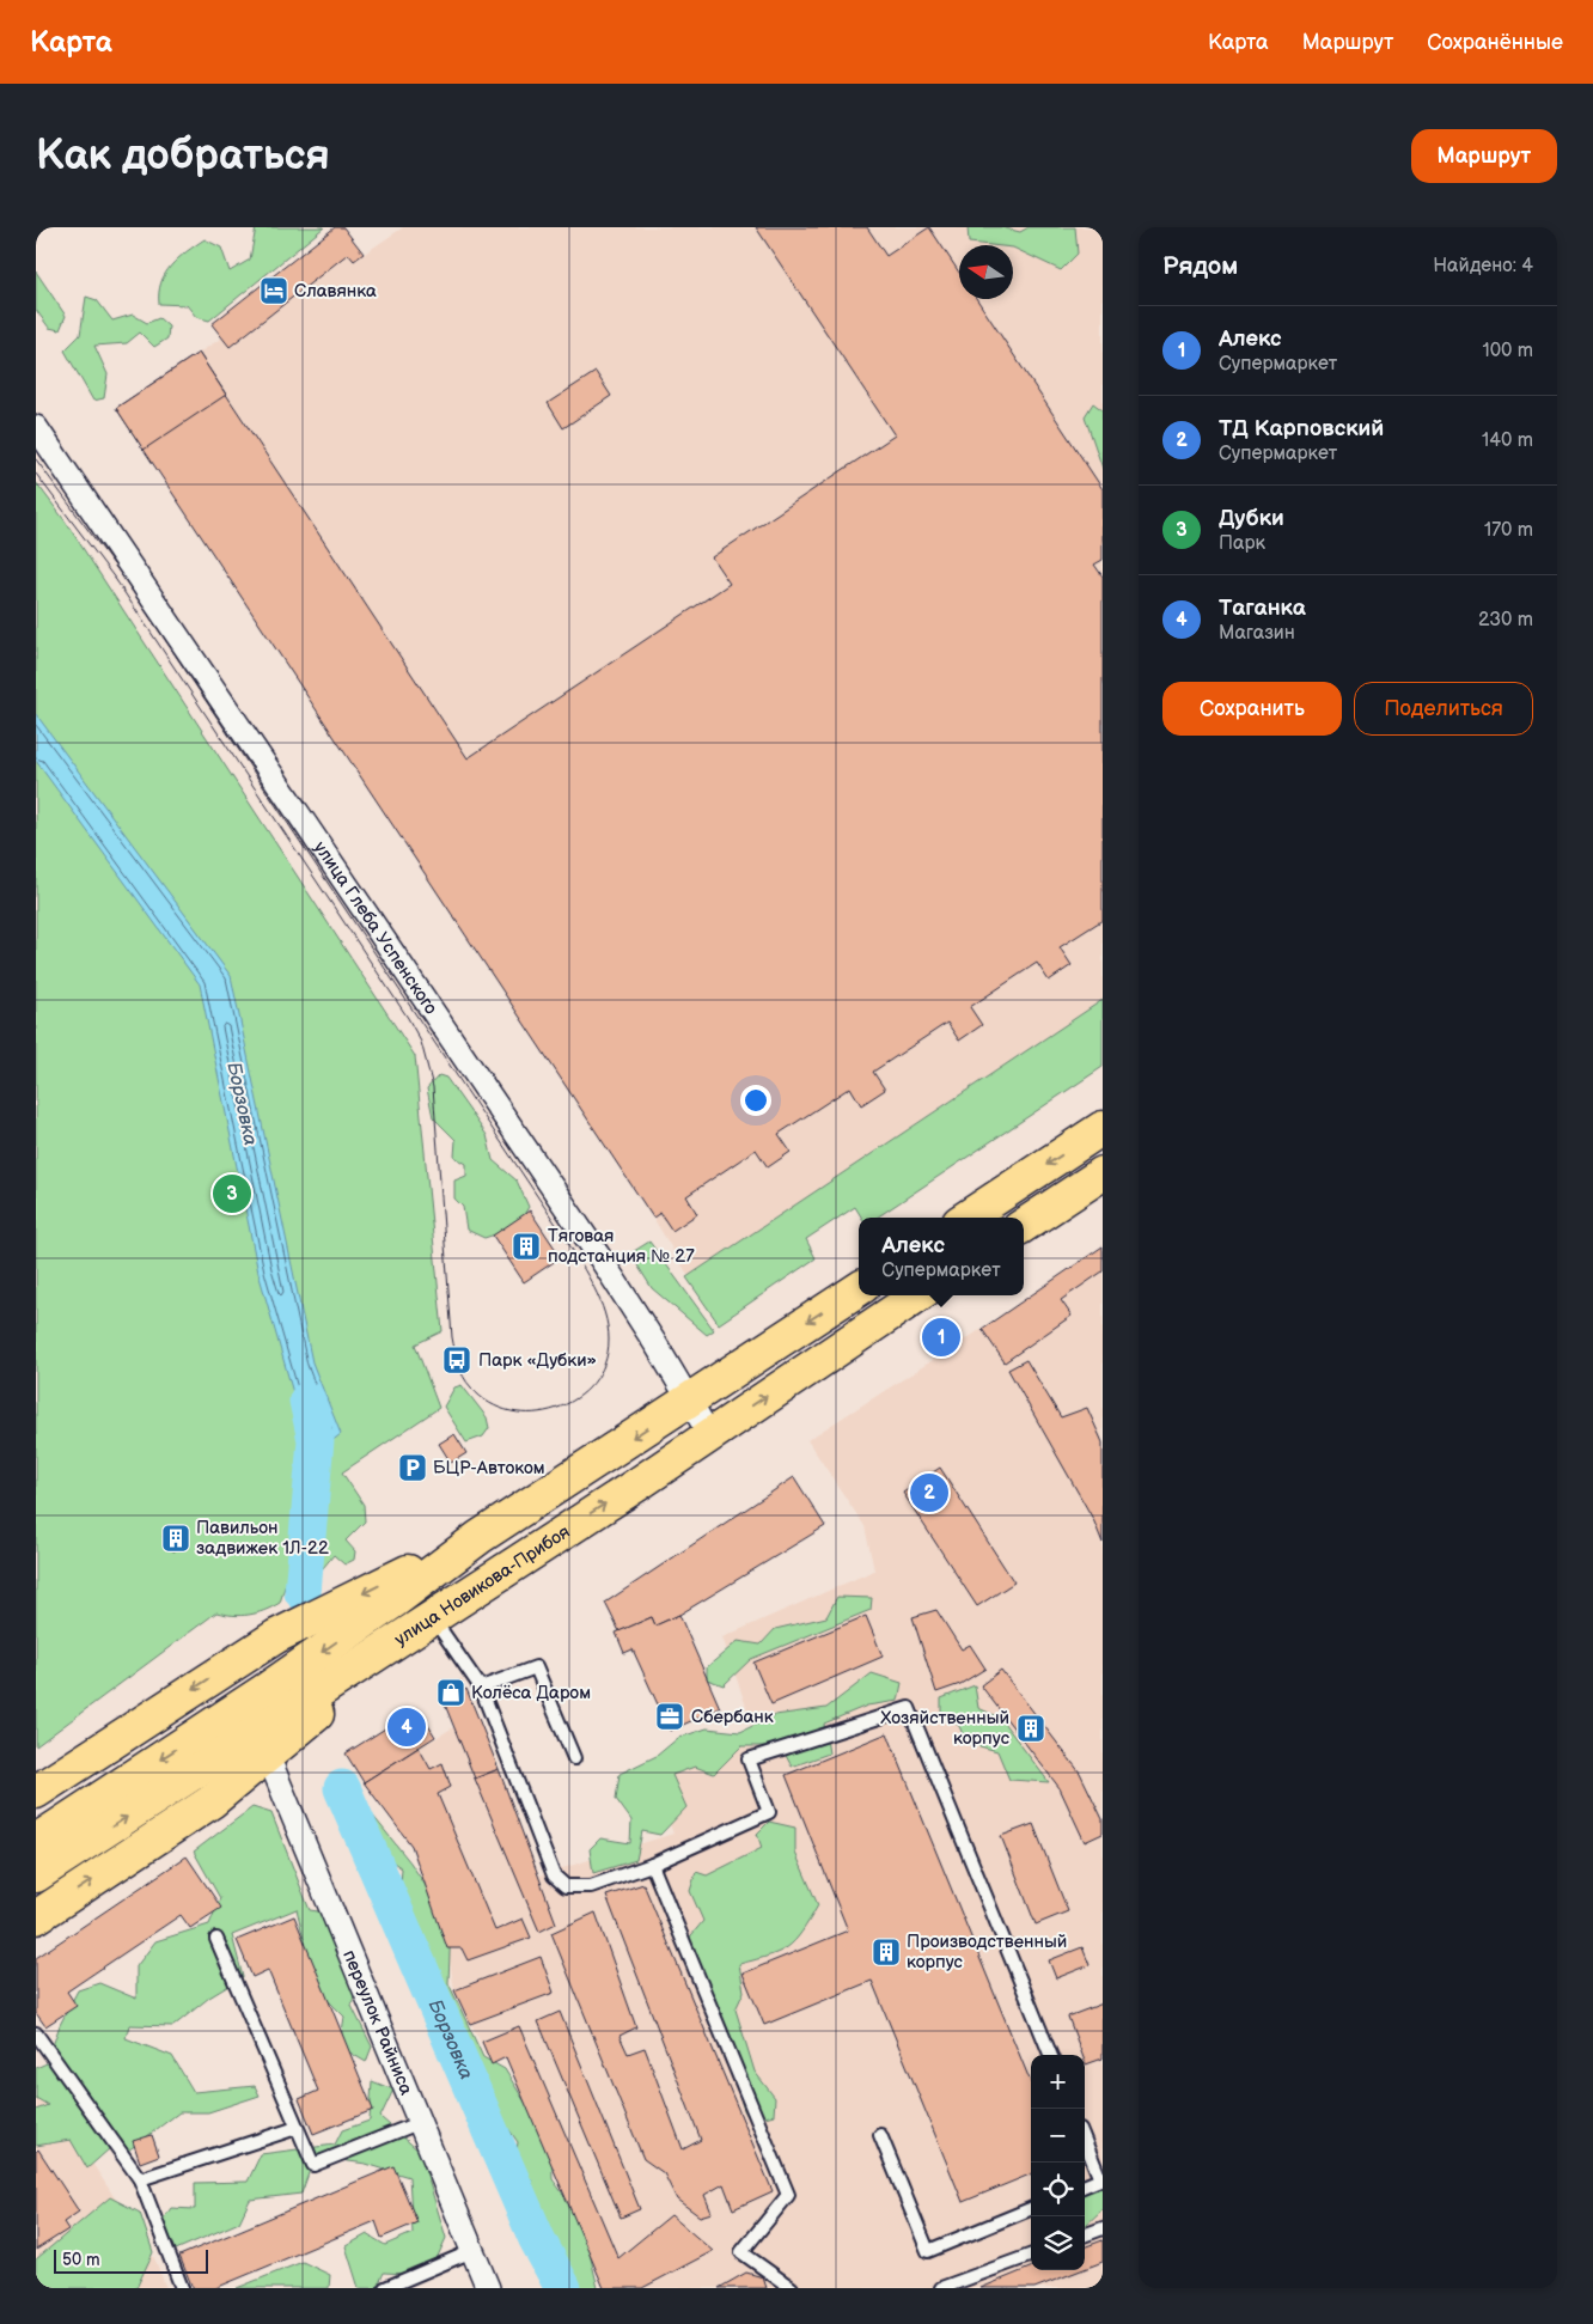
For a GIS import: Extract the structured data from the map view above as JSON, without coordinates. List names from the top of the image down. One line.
{"streets":{"main road":["улица Новикова-Прибоя"],"street":["улица Глеба Успенского","переулок Райниса"]},"crossings":[["улица Глеба Успенского","улица Новикова-Прибоя"]],"water":["Борзовка"],"places":{"hotel":["Славянка"],"building":["Тяговая подстанция № 27","Павильон задвижек 1Л-22","Хозяйственный корпус","Производственный корпус"],"bus stop":["Парк «Дубки»"],"parking":["БЦР-Автоком"],"shop":["Колёса Даром"],"office":["Сбербанк"]},"scale_bar":"50 m","north":"left","page":{"header":"Карта","nav":["Карта","Маршрут","Сохранённые"],"buttons":["Маршрут",["Сохранить","Поделиться"]],"title":"Как добраться","heading":["Рядом","Найдено: 4"],"list":[{"mark":"1","name":"Алекс","note":"Супермаркет","value":"100 m"},{"mark":"2","name":"ТД Карповский","note":"Супермаркет","value":"140 m"},{"mark":"3","name":"Дубки","note":"Парк","value":"170 m"},{"mark":"4","name":"Таганка","note":"Магазин","value":"230 m"}],"pins":["3","1","2","4"],"popup":["Алекс","Супермаркет"],"map_buttons":["+","−"],"scale":"50 m"}}
